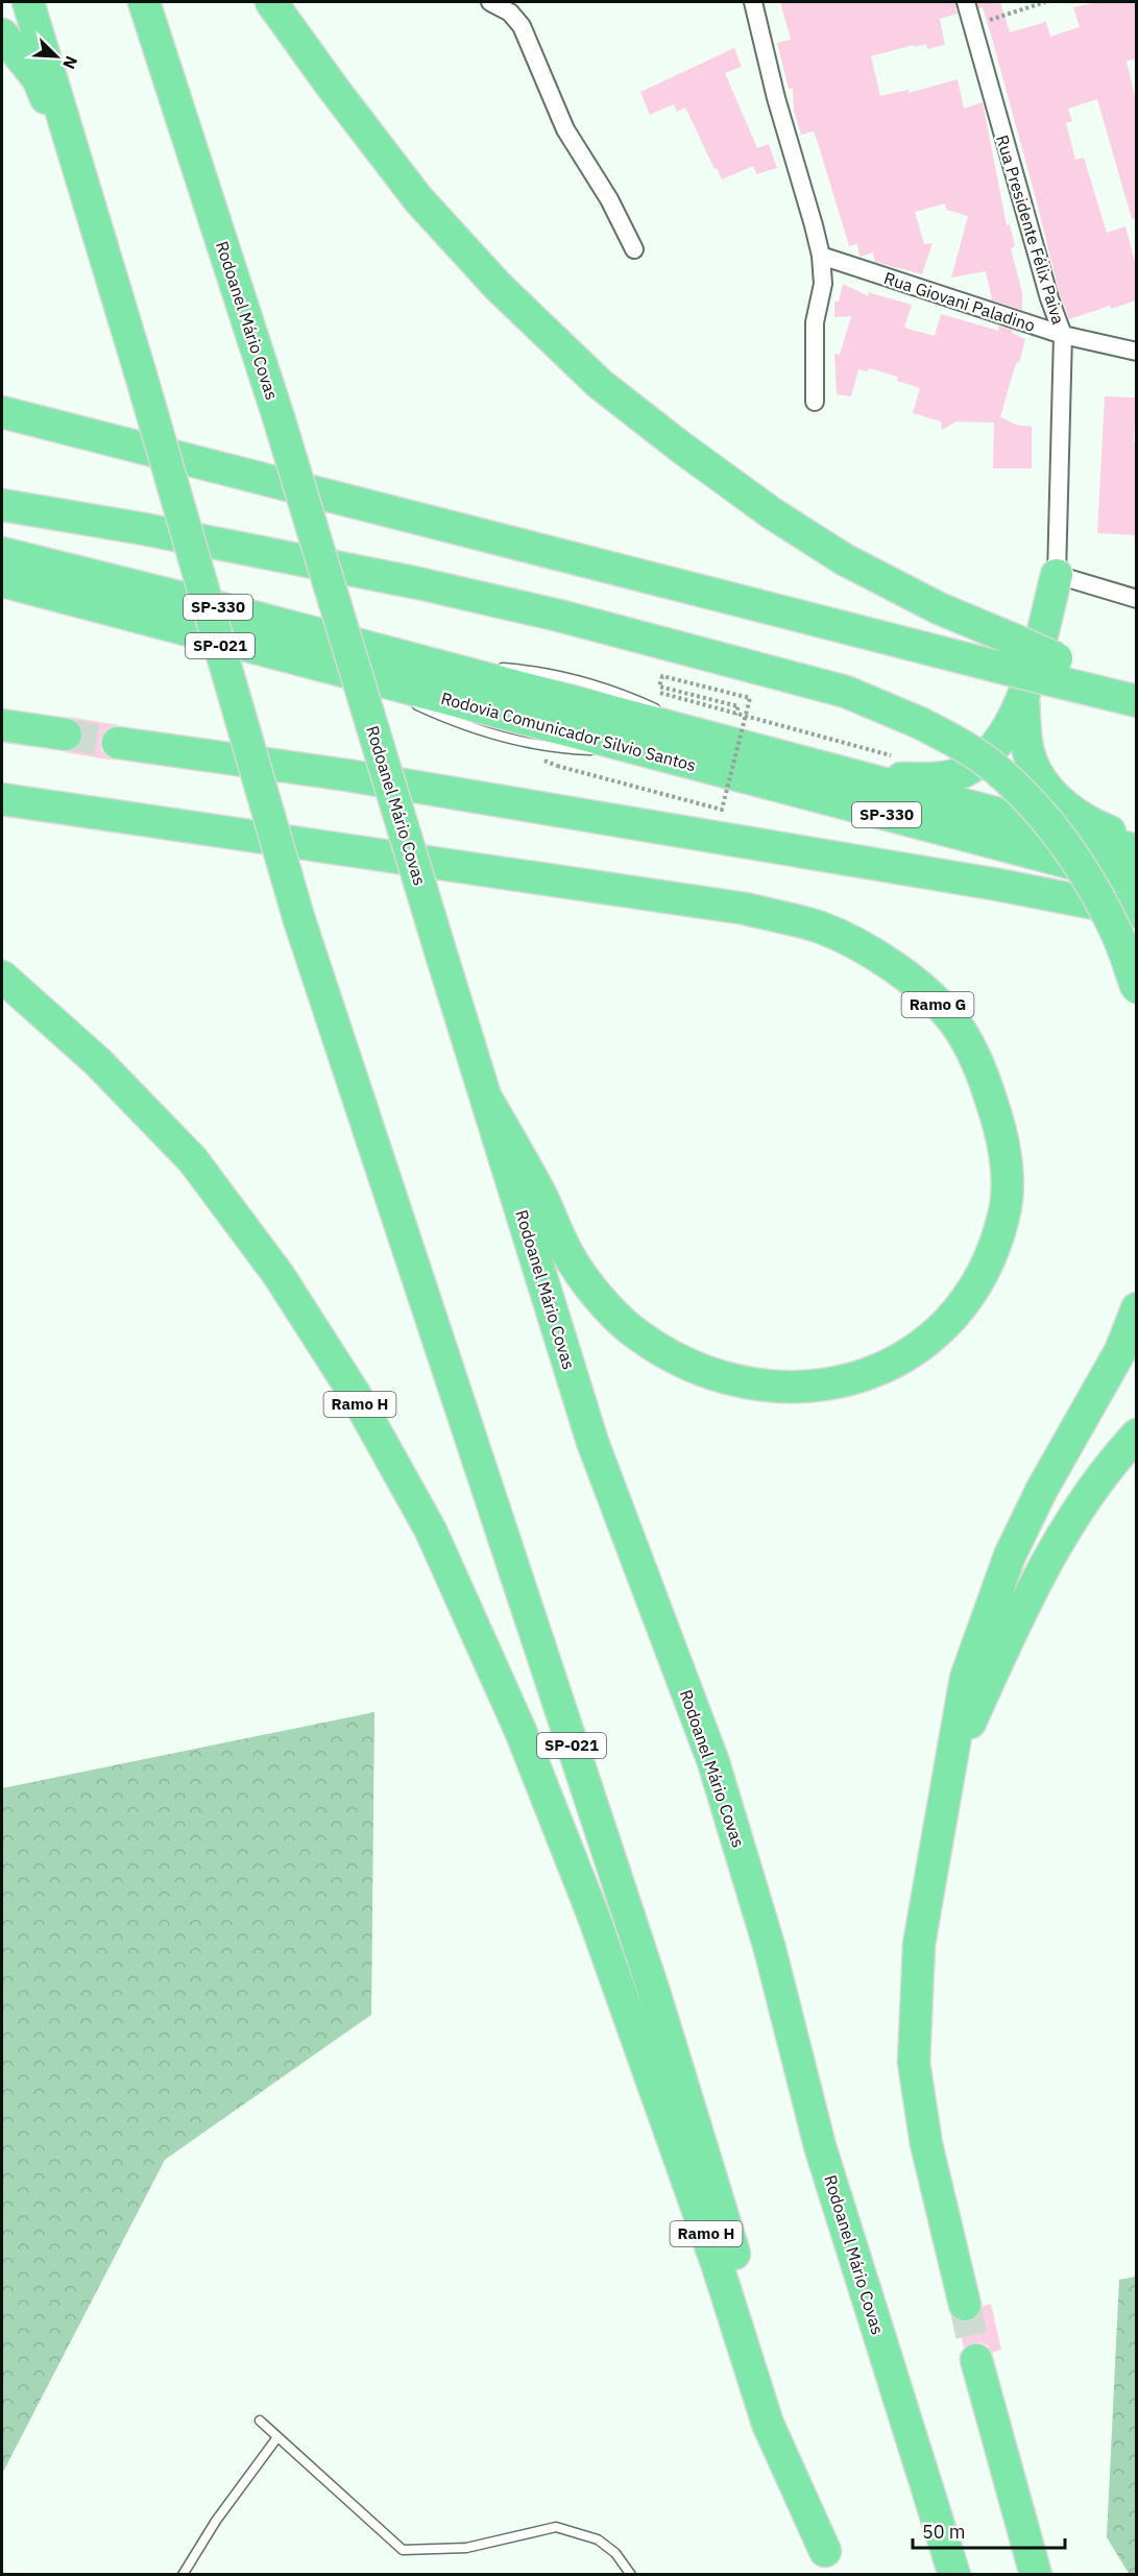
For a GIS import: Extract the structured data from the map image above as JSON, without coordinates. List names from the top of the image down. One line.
{"streets":{"highway":["Rodoanel Mário Covas","SP-330","SP-021","Rodovia Comunicador Silvio Santos","Ramo G","Ramo H"],"street":["Rua Presidente Félix Paiva","Rua Giovani Paladino"]},"crossings":[["Rua Presidente Félix Paiva","Rua Giovani Paladino"],["Rodoanel Mário Covas","Ramo G"],["SP-021","Ramo H"]],"scale_bar":"50 m","north":"bottom right"}
